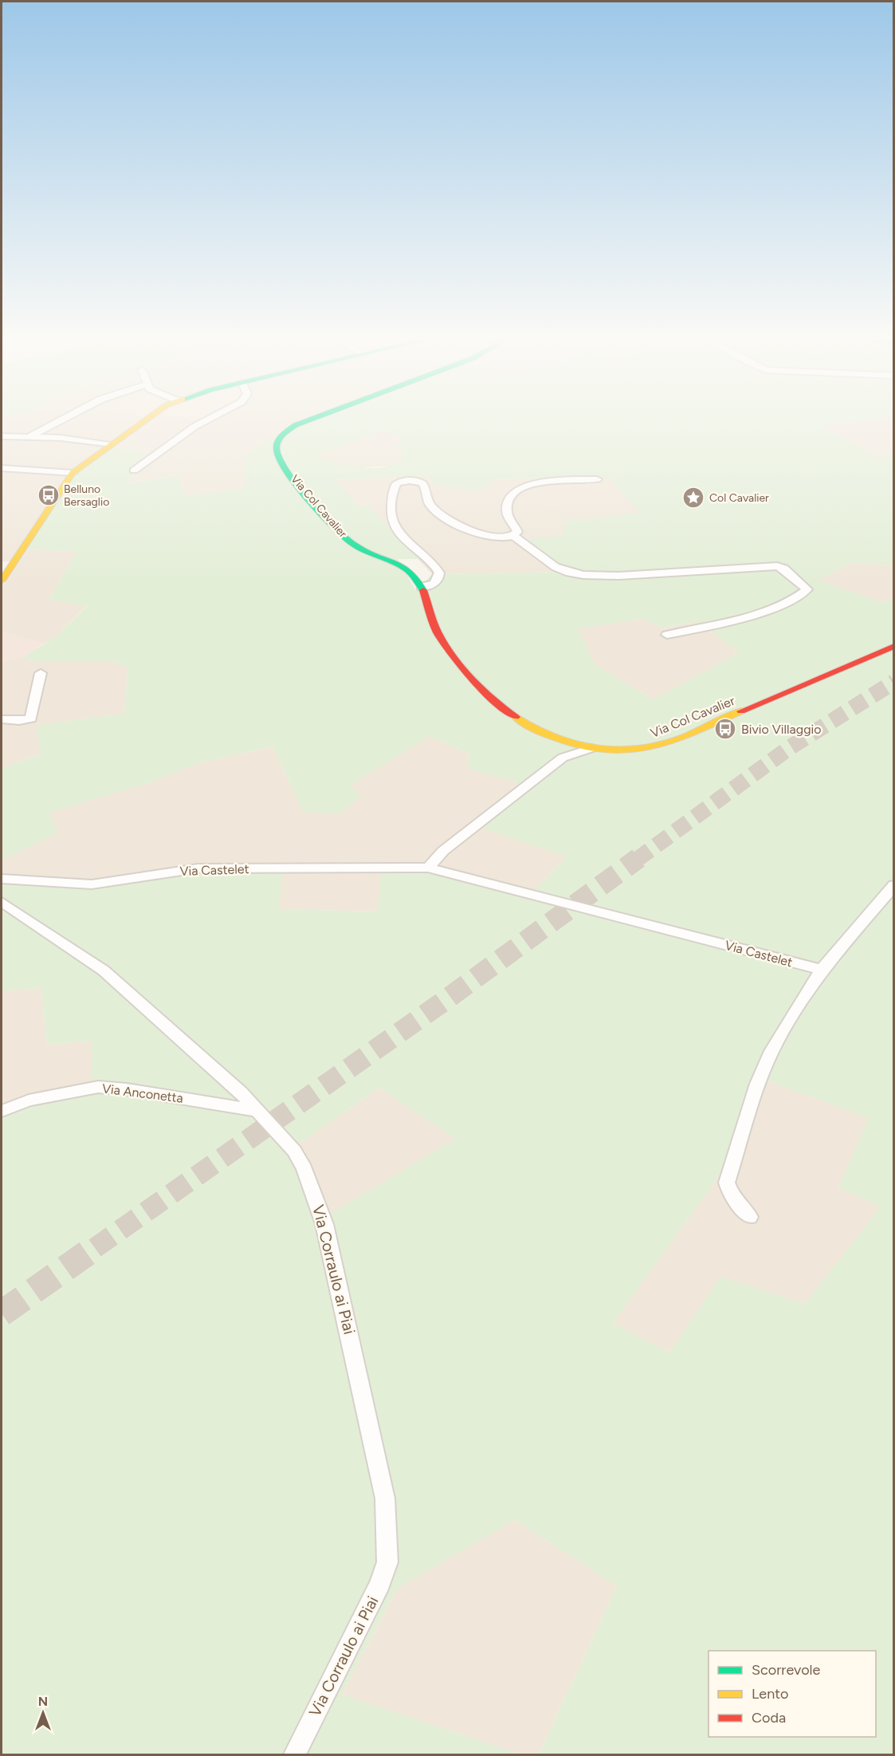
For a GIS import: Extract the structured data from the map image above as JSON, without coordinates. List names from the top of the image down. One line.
{"streets":{"main road":["Via Col Cavalier"],"street":["Via Castelet","Via Anconetta","Via Corraulo ai Piai"]},"crossings":[["Via Anconetta","Via Corraulo ai Piai"]],"places":{"bus stop":["Belluno Bersaglio","Bivio Villaggio"],"place":["Col Cavalier"]},"legend":["Scorrevole","Lento","Coda"],"north":"top"}
